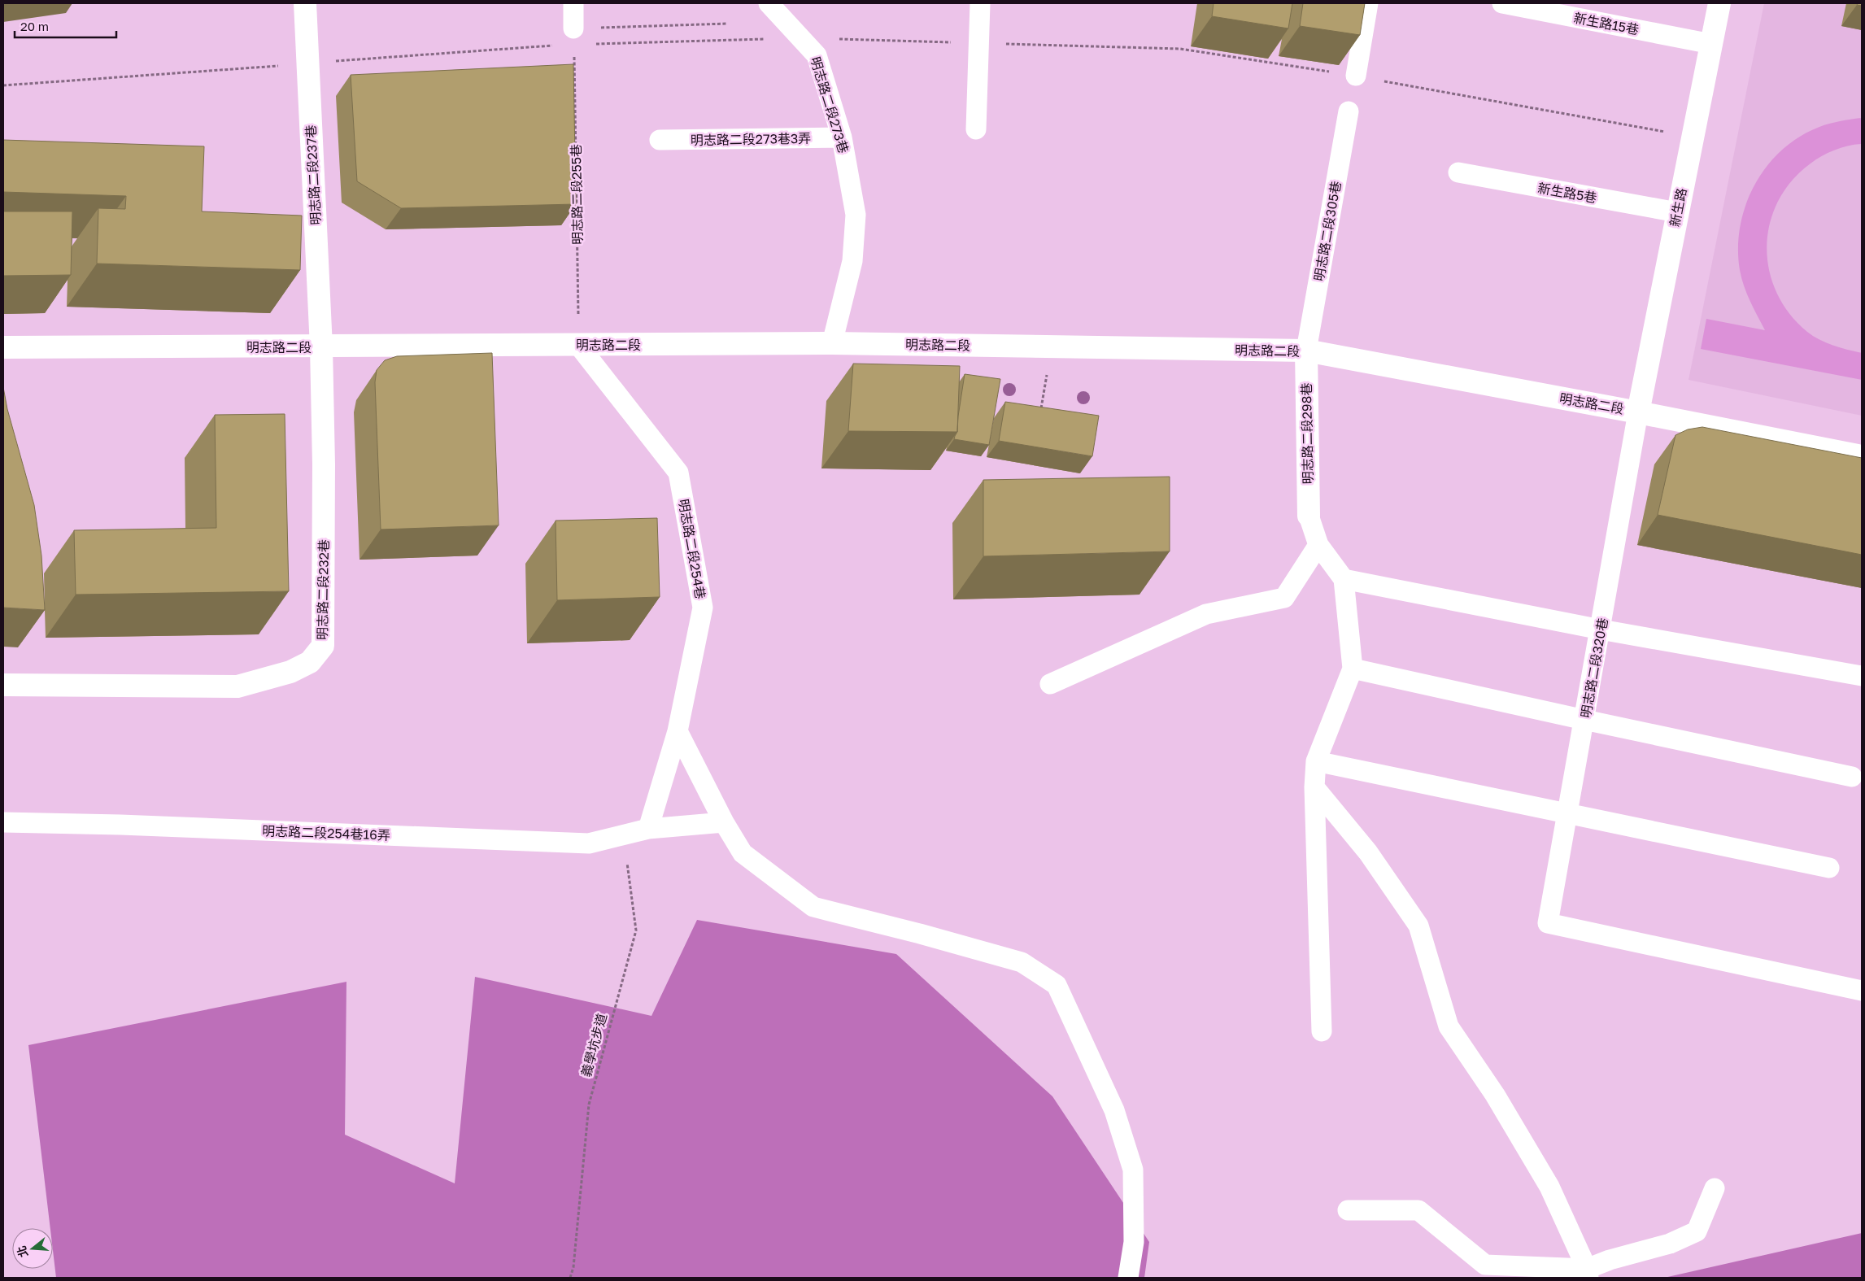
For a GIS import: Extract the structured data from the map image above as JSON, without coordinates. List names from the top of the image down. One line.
{"streets":{"main road":["明志路二段237巷","新生路","明志路二段","明志路二段298巷","明志路二段232巷"],"lane":["新生路15巷","明志路二段273巷","明志路二段273巷3弄","新生路5巷","明志路二段305巷","明志路二段254巷","明志路二段320巷","明志路二段254巷16弄"],"path":["明志路二段255巷","義學坑步道"]},"crossings":[["新生路15巷","新生路"],["明志路二段273巷","明志路二段273巷3弄"],["明志路二段273巷","明志路二段"],["明志路二段237巷","明志路二段"],["明志路二段237巷","明志路二段232巷"],["新生路5巷","新生路"],["明志路二段255巷","明志路二段"],["明志路二段255巷","明志路二段254巷"],["新生路","明志路二段"],["新生路","明志路二段320巷"],["明志路二段305巷","明志路二段"],["明志路二段305巷","明志路二段298巷"],["明志路二段","明志路二段298巷"],["明志路二段","明志路二段254巷"],["明志路二段","明志路二段232巷"],["明志路二段","明志路二段320巷"],["明志路二段254巷","明志路二段254巷16弄"],["明志路二段254巷","義學坑步道"],["明志路二段254巷16弄","義學坑步道"]],"scale_bar":"20 m","north":"left"}
